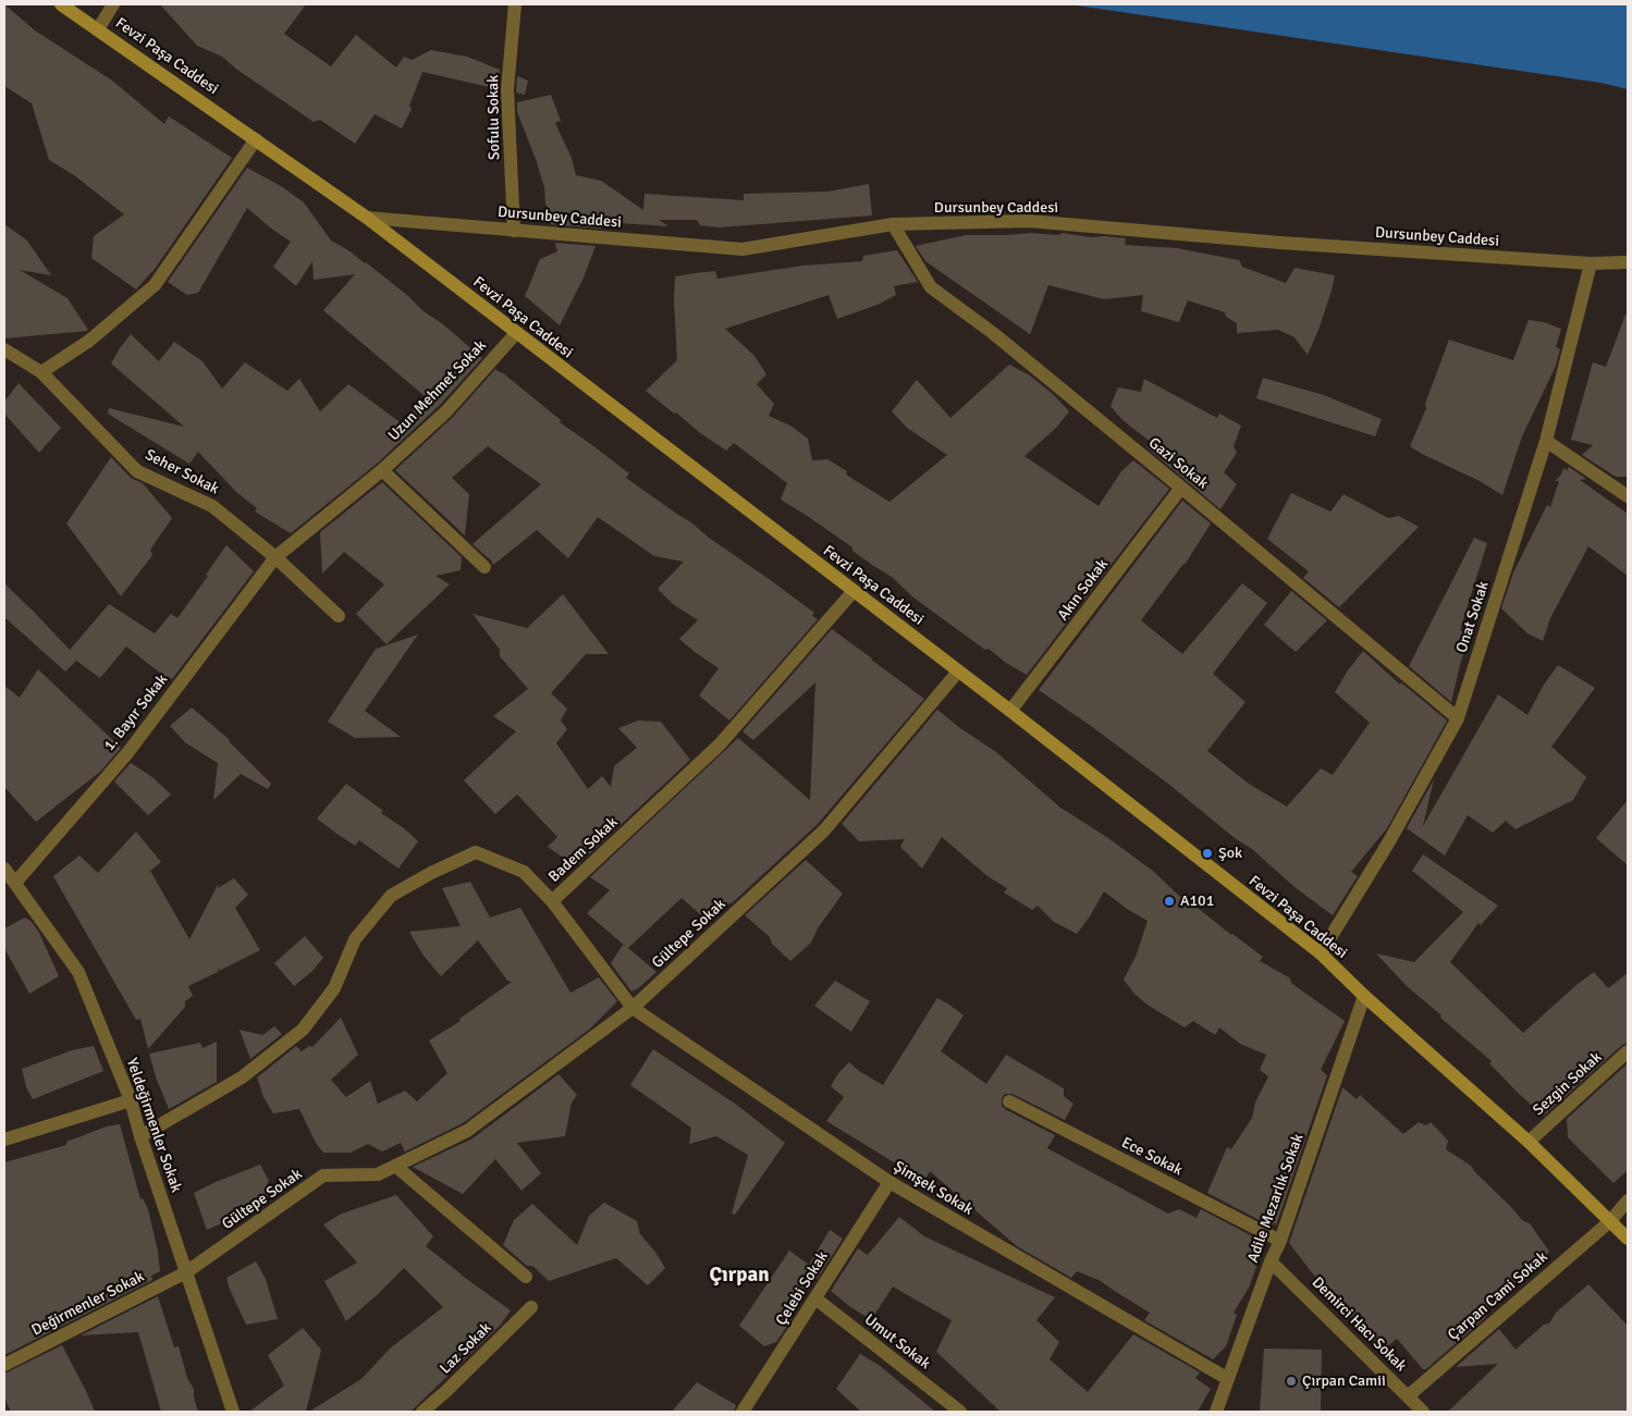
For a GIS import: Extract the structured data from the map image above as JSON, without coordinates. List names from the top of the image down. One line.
{"streets":{"main road":["Fevzi Paşa Caddesi"],"street":["Sofulu Sokak","Dursunbey Caddesi","Uzun Mehmet Sokak","Gazi Sokak","Seher Sokak","Akın Sokak","Onat Sokak","1. Bayır Sokak","Badem Sokak","Gültepe Sokak","Sezgin Sokak","Yeldeğirmenler Sokak","Ece Sokak","Şimşek Sokak","Adile Mezarlık Sokak","Çelebi Sokak","Çarpan Cami Sokak","Değirmenler Sokak","Demirci Hacı Sokak","Umut Sokak","Laz Sokak"]},"crossings":[["Fevzi Paşa Caddesi","Dursunbey Caddesi"],["Fevzi Paşa Caddesi","Uzun Mehmet Sokak"],["Fevzi Paşa Caddesi","Akın Sokak"],["Fevzi Paşa Caddesi","Onat Sokak"],["Fevzi Paşa Caddesi","Badem Sokak"],["Fevzi Paşa Caddesi","Gültepe Sokak"],["Fevzi Paşa Caddesi","Sezgin Sokak"],["Fevzi Paşa Caddesi","Adile Mezarlık Sokak"],["Fevzi Paşa Caddesi","Çarpan Cami Sokak"],["Sofulu Sokak","Dursunbey Caddesi"],["Dursunbey Caddesi","Gazi Sokak"],["Dursunbey Caddesi","Onat Sokak"],["Uzun Mehmet Sokak","Seher Sokak"],["Uzun Mehmet Sokak","1. Bayır Sokak"],["Gazi Sokak","Akın Sokak"],["Gazi Sokak","Onat Sokak"],["Seher Sokak","1. Bayır Sokak"],["1. Bayır Sokak","Yeldeğirmenler Sokak"],["Badem Sokak","Yeldeğirmenler Sokak"],["Badem Sokak","Şimşek Sokak"],["Gültepe Sokak","Yeldeğirmenler Sokak"],["Gültepe Sokak","Şimşek Sokak"],["Gültepe Sokak","Değirmenler Sokak"],["Yeldeğirmenler Sokak","Değirmenler Sokak"],["Ece Sokak","Adile Mezarlık Sokak"],["Şimşek Sokak","Adile Mezarlık Sokak"],["Şimşek Sokak","Çelebi Sokak"],["Adile Mezarlık Sokak","Demirci Hacı Sokak"],["Çelebi Sokak","Umut Sokak"],["Çarpan Cami Sokak","Demirci Hacı Sokak"]],"districts":["Çırpan"],"places":["Şok","A101","Çırpan Camii"]}
